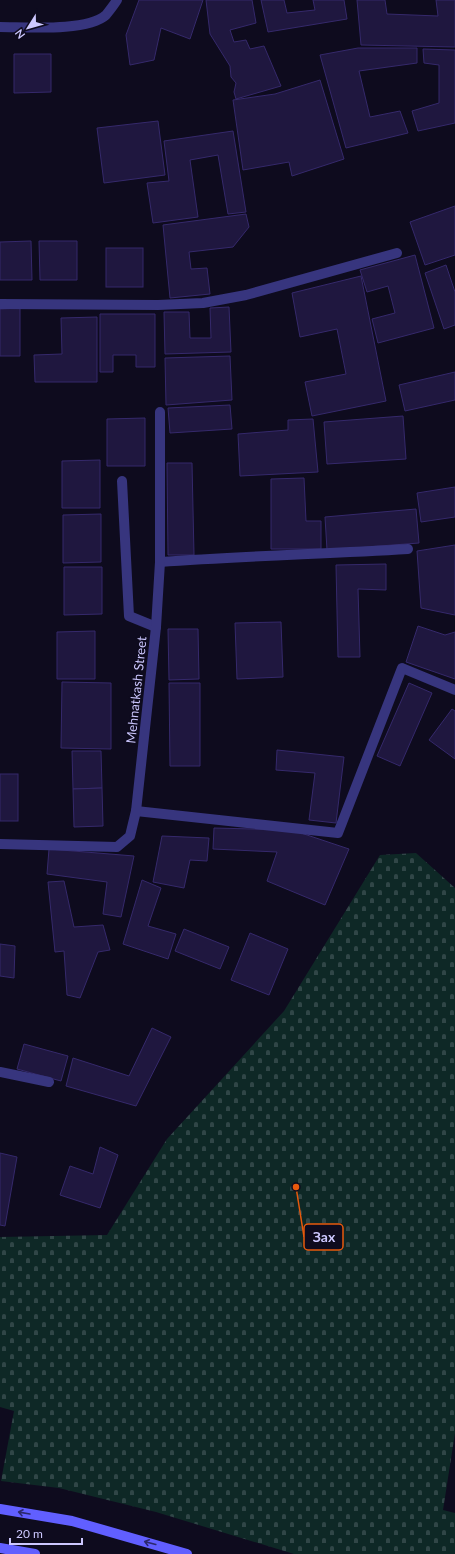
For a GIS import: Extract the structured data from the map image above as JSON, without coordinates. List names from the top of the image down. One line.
{"streets":{"street":["Mehnatkash Street"]},"places":["Зах"],"scale_bar":"20 m","north":"bottom left"}
